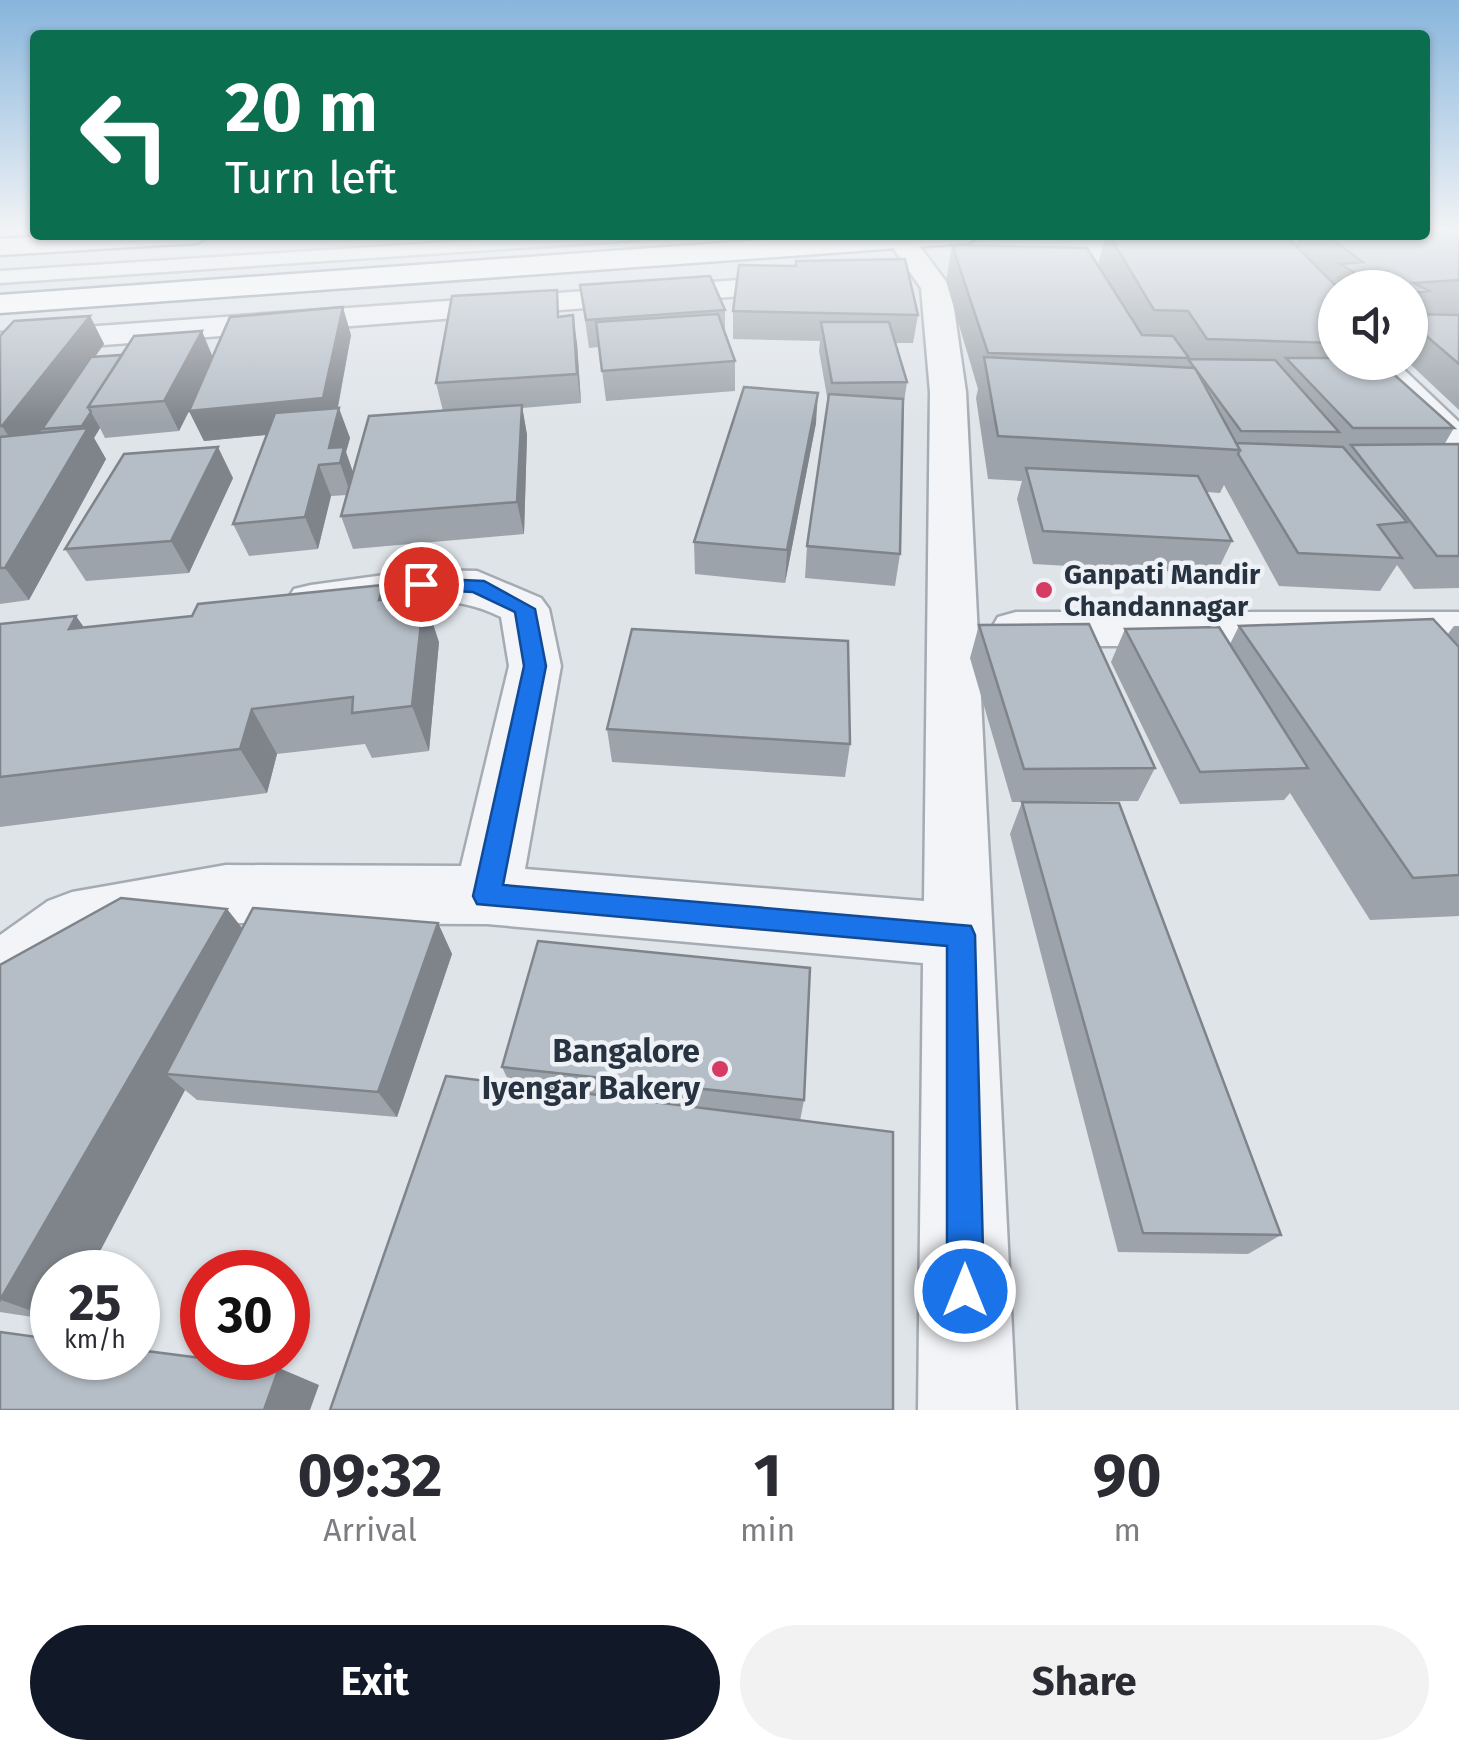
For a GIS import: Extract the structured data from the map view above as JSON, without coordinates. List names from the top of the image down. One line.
{"places":["Ganpati Mandir Chandannagar","Bangalore Iyengar Bakery"],"page":{"turn":["20 m","Turn left"],"speed":"25 km/h","limit":"30","eta":["09:32","Arrival","1","min","90","m"],"buttons":["Exit","Share"]}}
